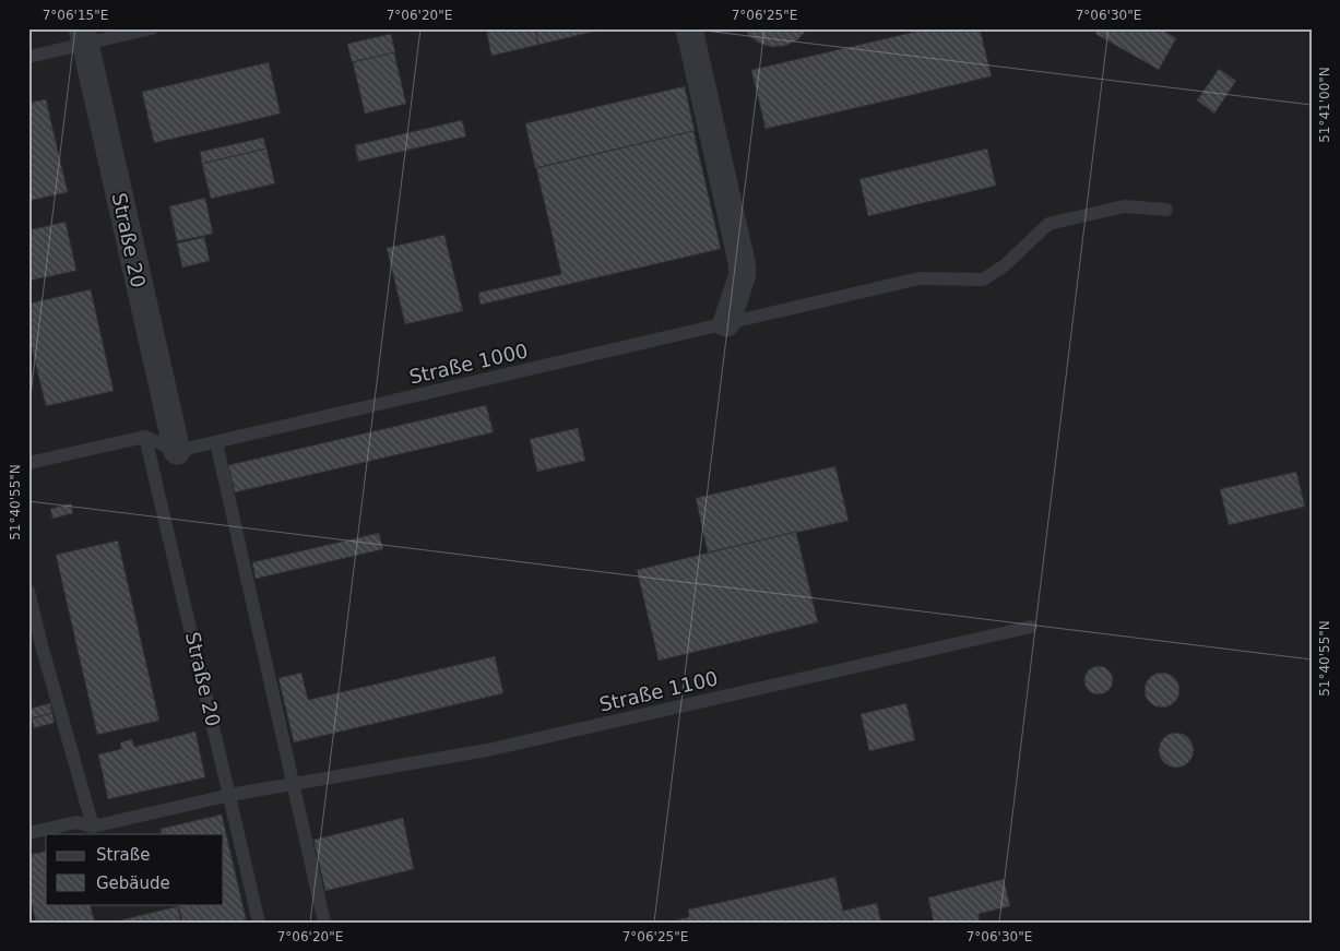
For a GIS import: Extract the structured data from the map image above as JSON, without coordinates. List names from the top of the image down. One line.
{"streets":{"street":["Straße 20"],"lane":["Straße 1000","Straße 1100"]},"crossings":[["Straße 20","Straße 1000"],["Straße 20","Straße 1100"]],"legend":["Straße","Gebäude"],"coordinates":["7°06'15\"E","7°06'20\"E","7°06'25\"E","7°06'30\"E","51°41'00\"N","51°40'55\"N"]}
